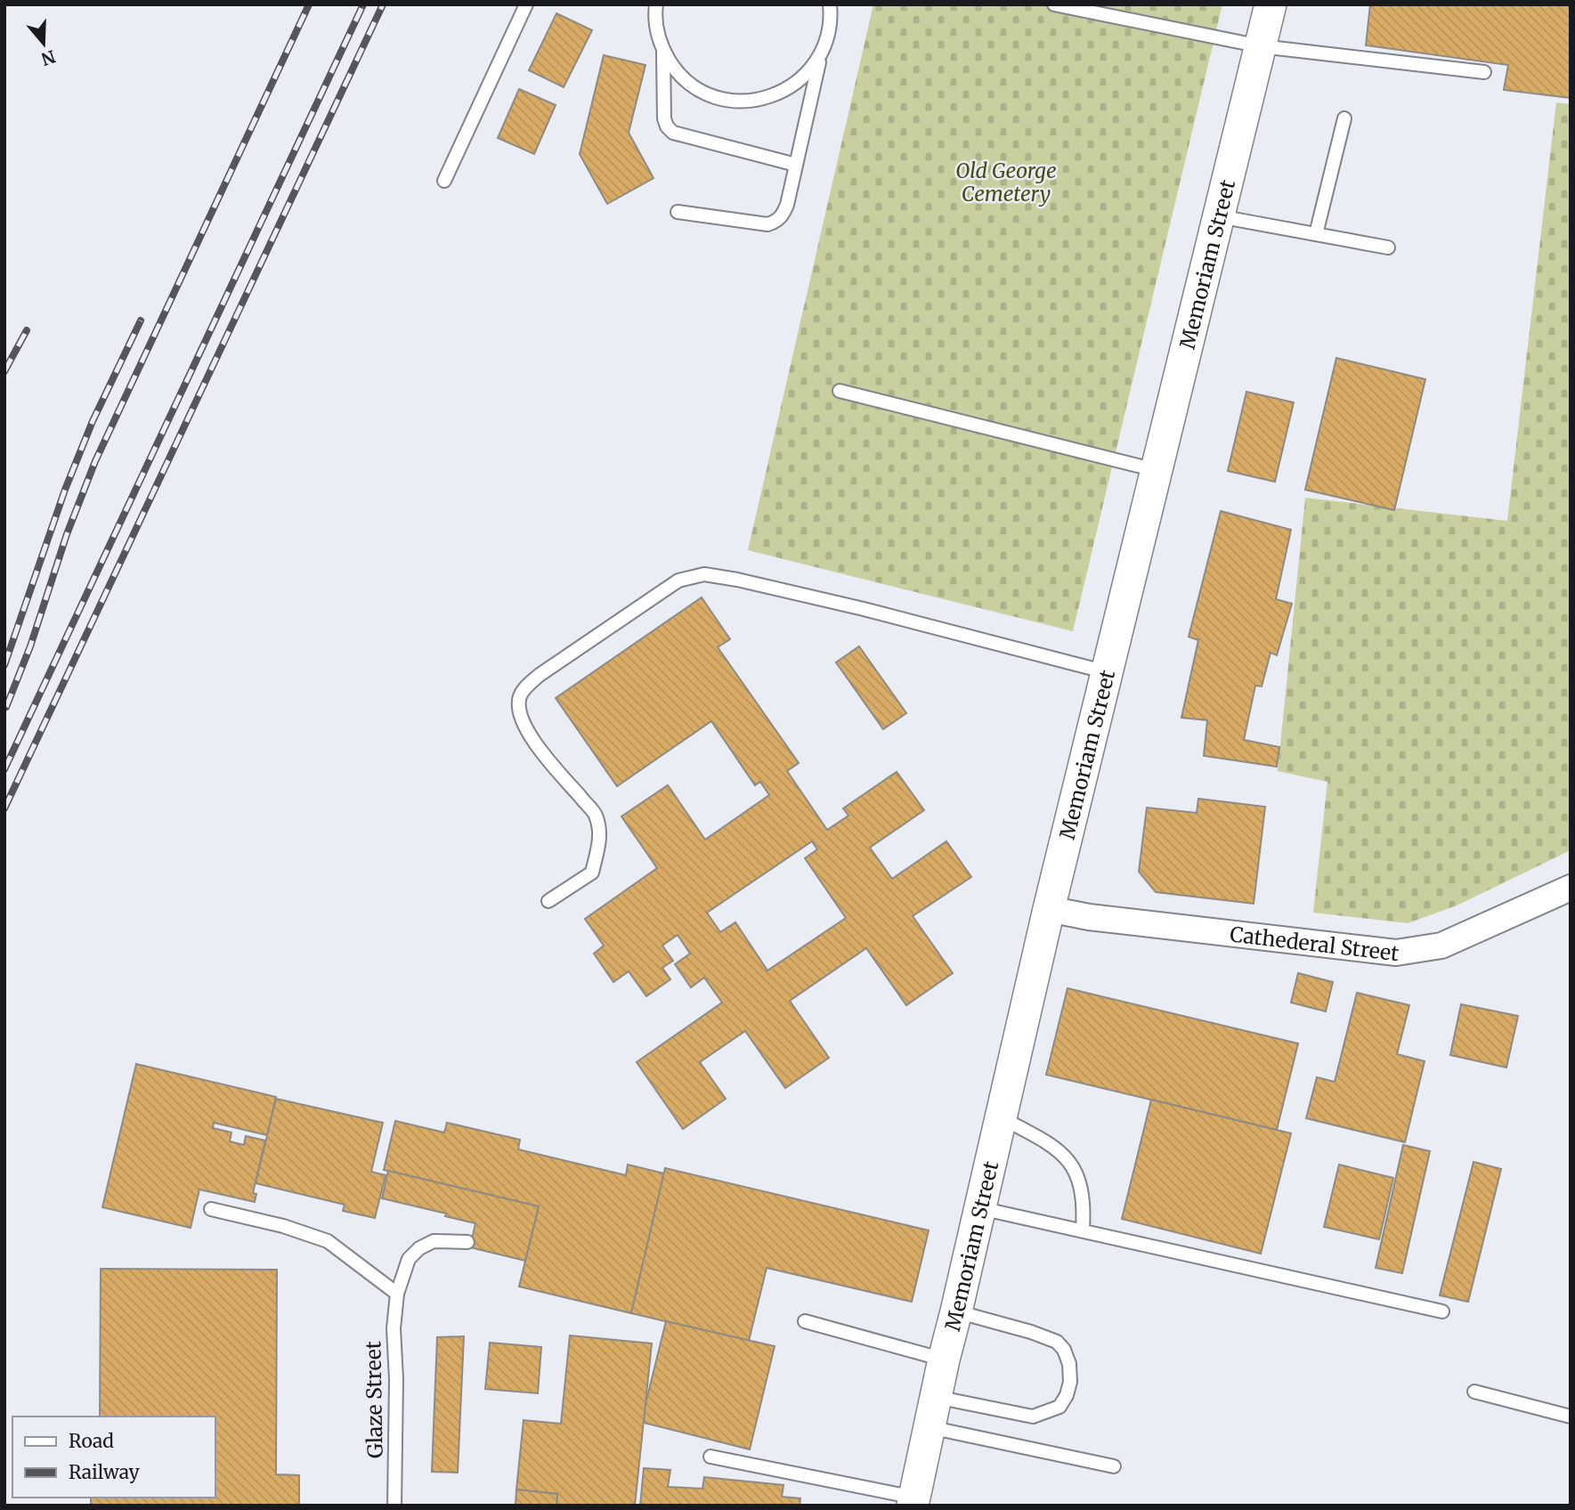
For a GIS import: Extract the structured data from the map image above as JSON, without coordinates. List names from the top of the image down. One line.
{"streets":{"street":["Memoriam Street","Cathederal Street"],"lane":["Glaze Street"]},"crossings":[["Memoriam Street","Cathederal Street"]],"parks":["Old George Cemetery"],"legend":["Road","Railway"],"north":"bottom"}
